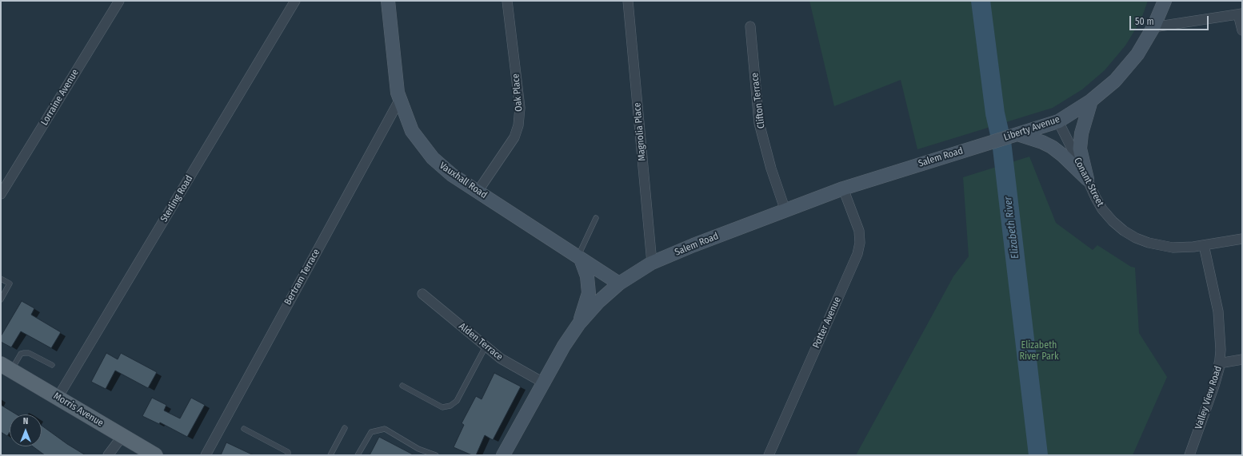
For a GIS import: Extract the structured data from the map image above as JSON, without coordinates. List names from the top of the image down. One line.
{"streets":{"main road":["Morris Avenue"],"street":["Oak Place","Lorraine Avenue","Clifton Terrace","Liberty Avenue","Magnolia Place","Salem Road","Vauxhall Road","Conant Street","Sterling Road","Bertram Terrace","Potter Avenue","Alden Terrace","Valley View Road"]},"crossings":[["Oak Place","Vauxhall Road"],["Clifton Terrace","Salem Road"],["Liberty Avenue","Salem Road"],["Liberty Avenue","Conant Street"],["Magnolia Place","Salem Road"],["Salem Road","Vauxhall Road"],["Salem Road","Potter Avenue"],["Salem Road","Alden Terrace"],["Vauxhall Road","Bertram Terrace"],["Conant Street","Valley View Road"],["Sterling Road","Morris Avenue"]],"water":["Elizabeth River"],"parks":["Elizabeth River Park"],"scale_bar":"50 m","north":"top"}
